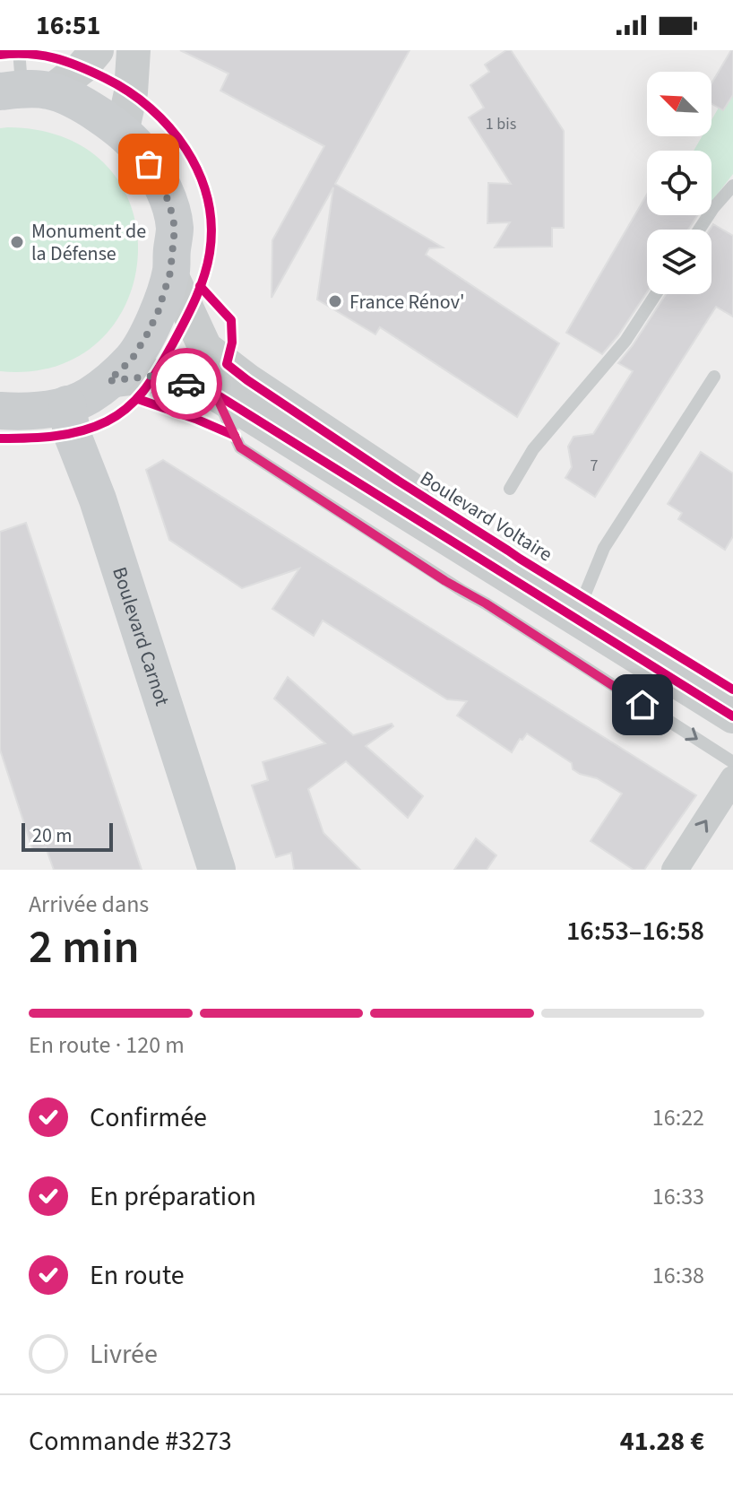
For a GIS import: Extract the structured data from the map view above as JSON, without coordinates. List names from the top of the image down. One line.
{"streets":{"main road":["Boulevard Carnot"],"street":["Boulevard Voltaire"]},"places":["Monument de la Défense","France Rénov'"],"house_numbers":["1 bis","7"],"scale_bar":"20 m","north":"top left","page":{"status":"16:51","scale":"20 m","heading":["2 min","Arrivée dans","16:53–16:58"],"panel":["Commande #3273","41.28 €"],"bar":"En route · 120 m","list":[["Confirmée","16:22"],["En préparation","16:33"],["En route","16:38"],"Livrée"]}}
